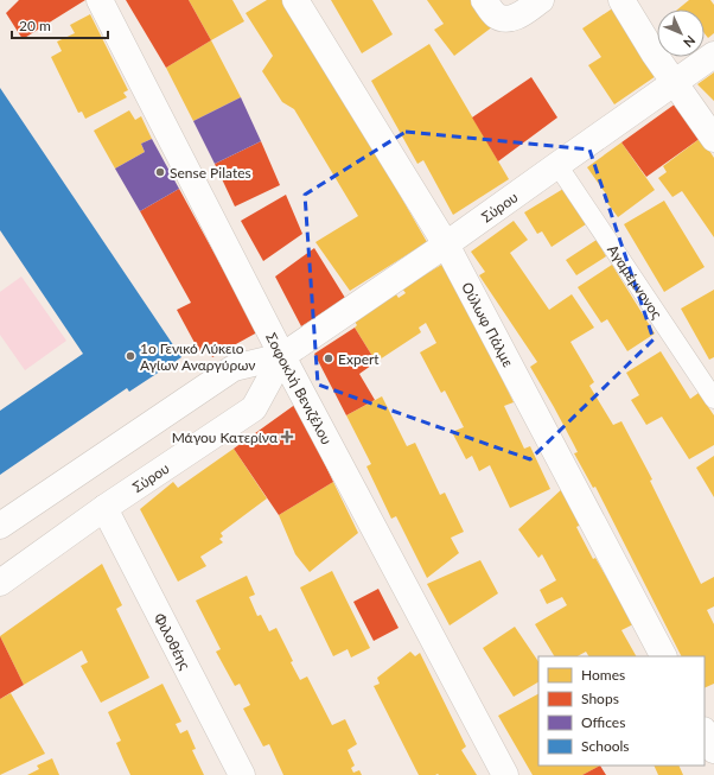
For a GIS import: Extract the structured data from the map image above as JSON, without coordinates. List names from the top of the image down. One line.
{"streets":{"street":["Σύρου","Ούλωφ Πάλμε","Σοφοκλή Βενιζέλου","Φιλοθέης"],"lane":["Αγαμέμνονος"]},"crossings":[["Σύρου","Αγαμέμνονος"],["Σύρου","Ούλωφ Πάλμε"],["Σύρου","Σοφοκλή Βενιζέλου"],["Σύρου","Φιλοθέης"]],"places":{"other":["Sense Pilates","1ο Γενικό Λύκειο Αγίων Αναργύρων","Expert"],"health":["Μάγου Κατερίνα"]},"legend":["Homes","Shops","Offices","Schools"],"scale_bar":"20 m","north":"bottom right"}
